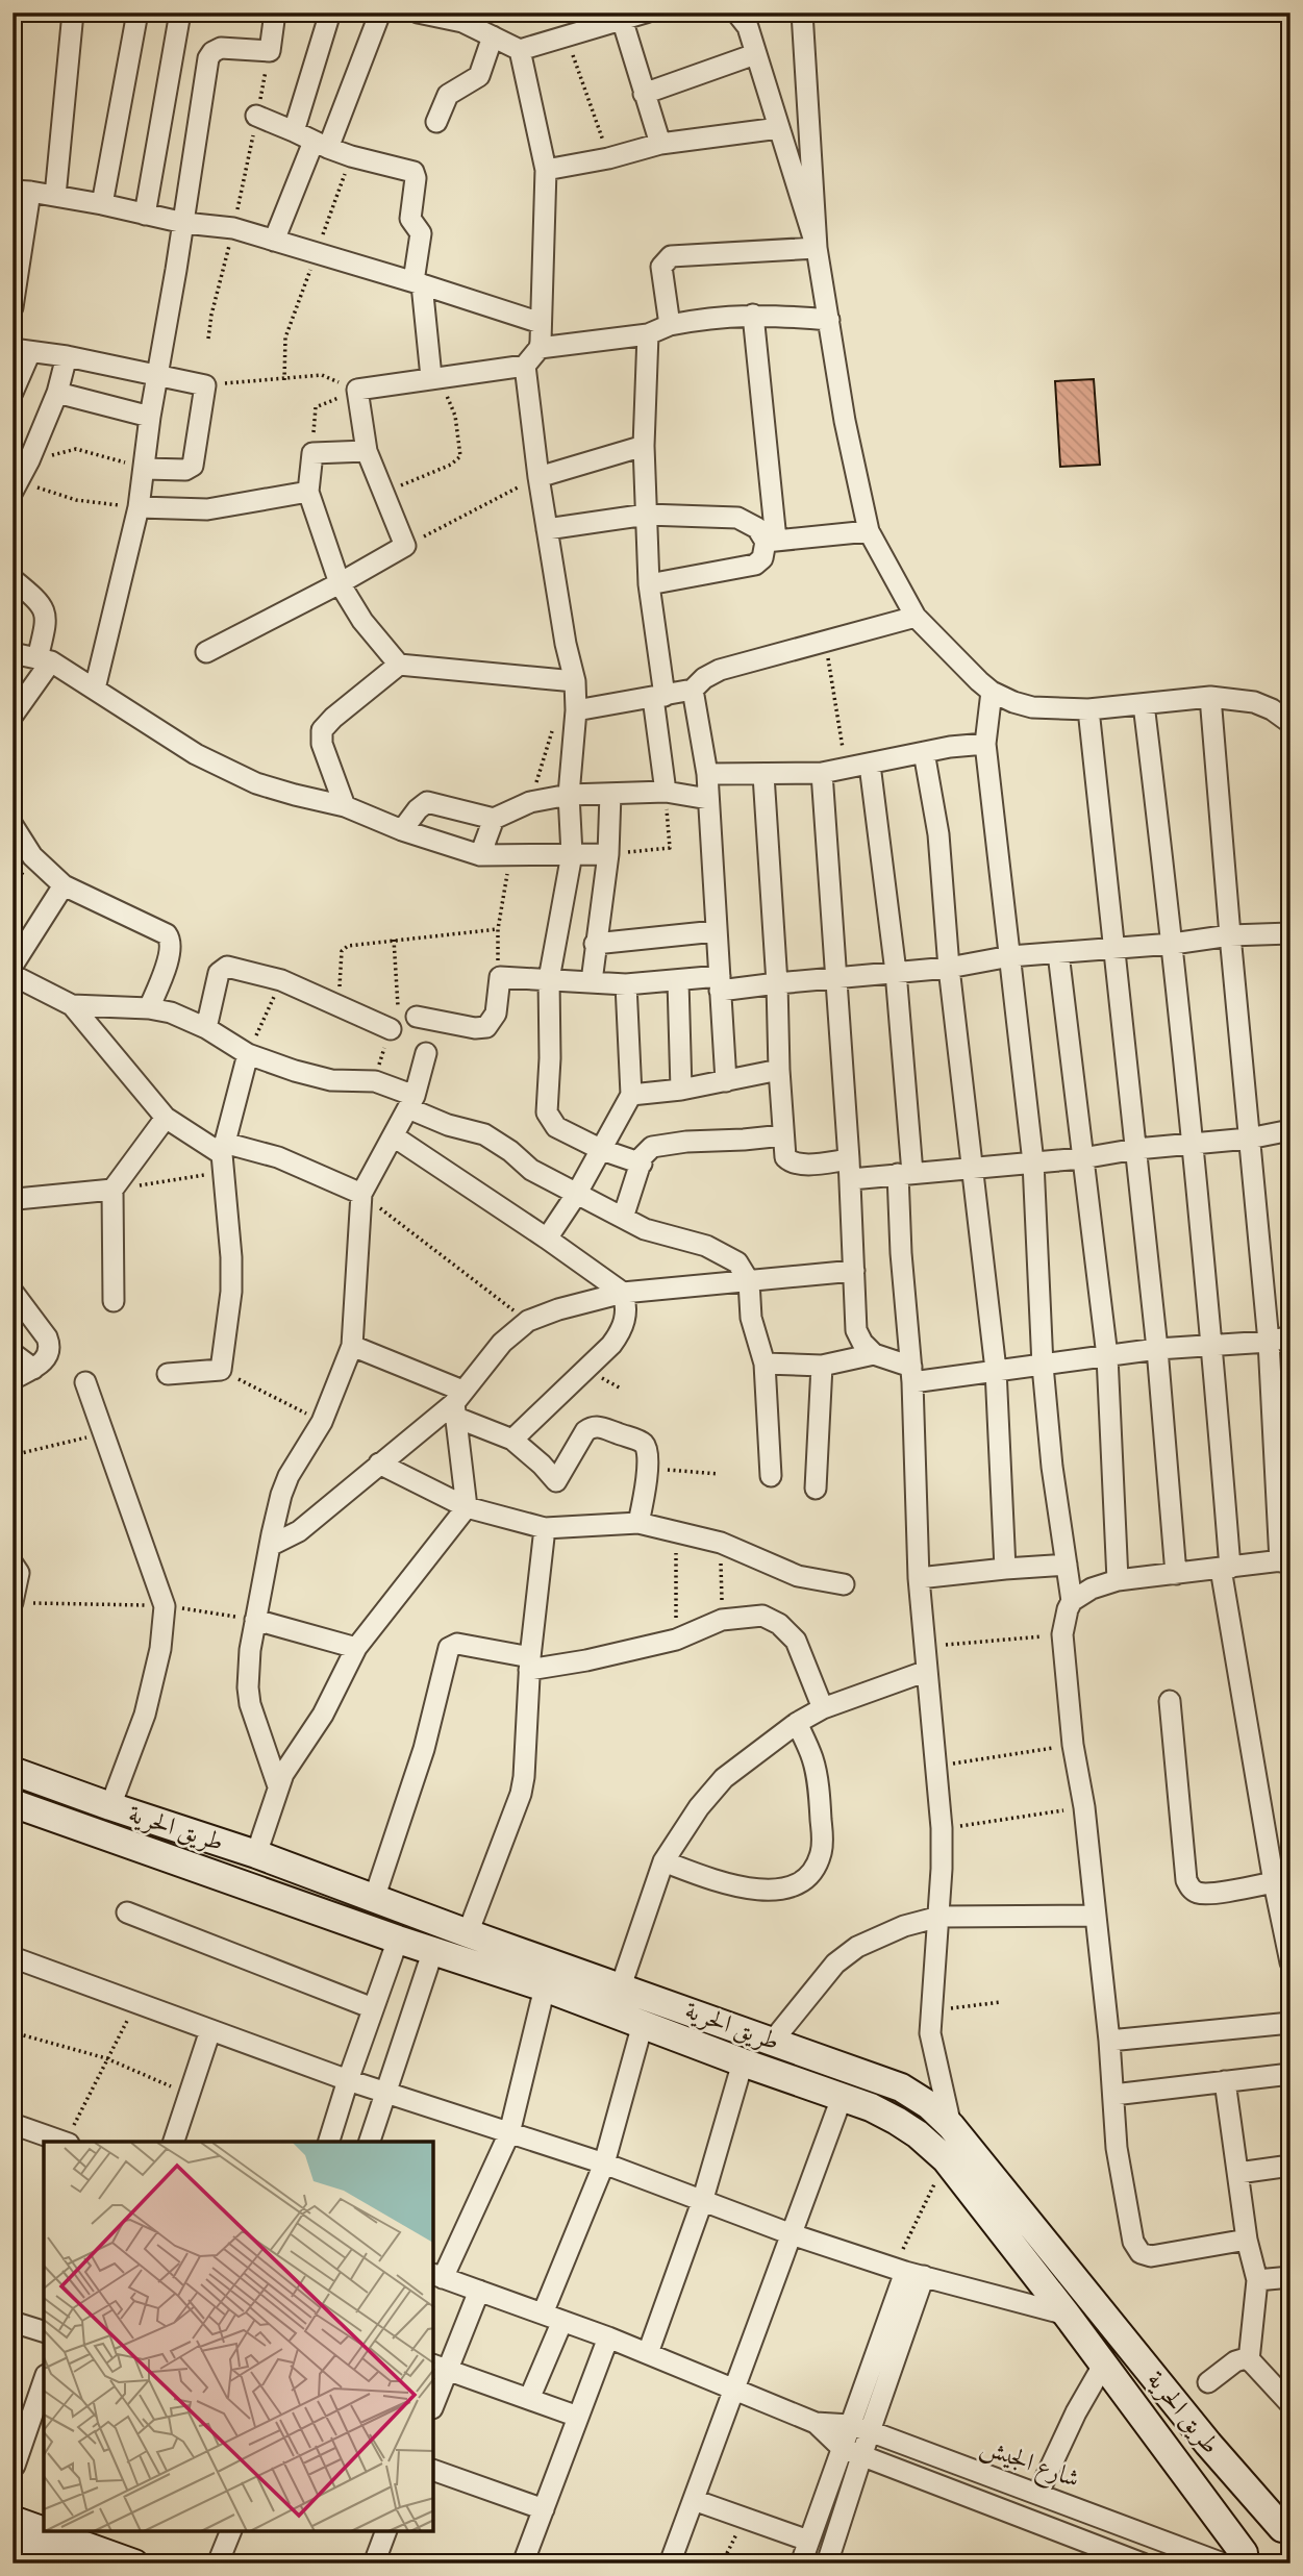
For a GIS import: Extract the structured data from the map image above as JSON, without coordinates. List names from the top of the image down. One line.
{"streets":{"main road":["طريق الحرية"],"street":["شارع الجيش"]},"crossings":[["طريق الحرية","شارع الجيش"]]}
